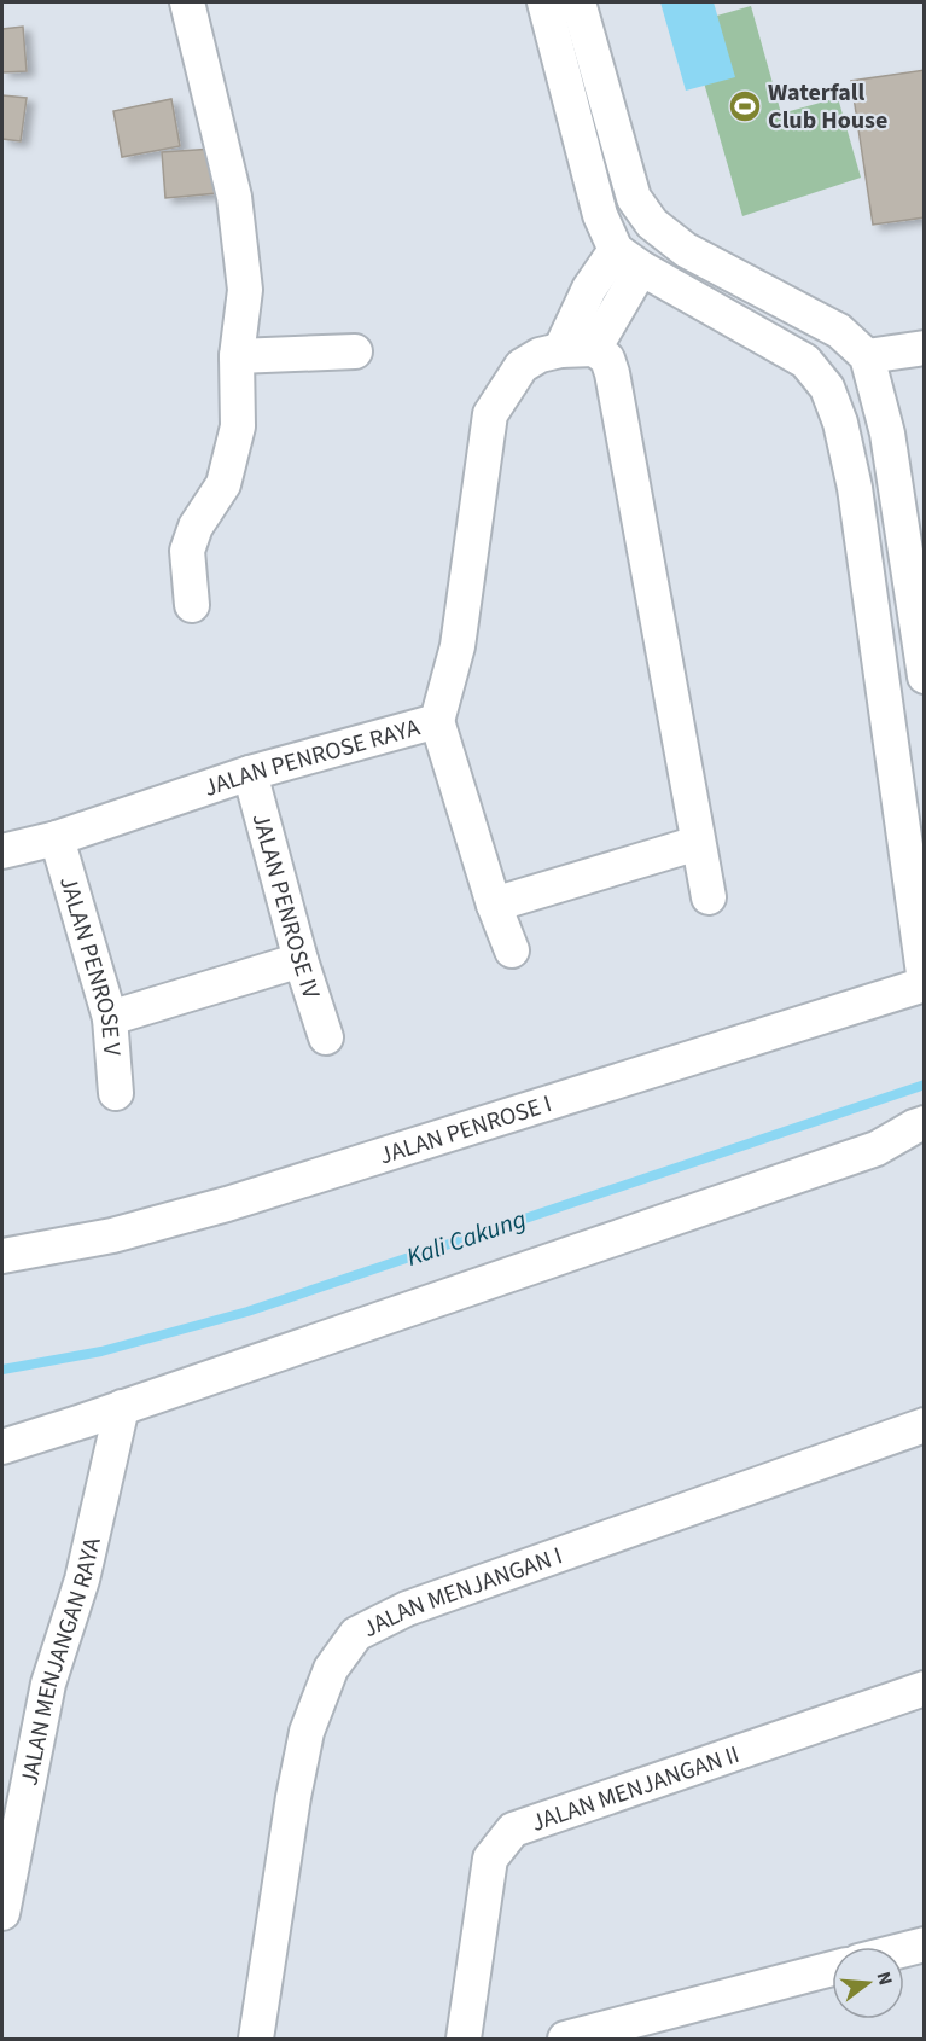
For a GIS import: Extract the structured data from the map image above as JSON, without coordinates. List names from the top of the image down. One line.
{"streets":{"street":["JALAN PENROSE RAYA","JALAN PENROSE IV","JALAN PENROSE V","JALAN PENROSE I","JALAN MENJANGAN I","JALAN MENJANGAN RAYA","JALAN MENJANGAN II"]},"crossings":[["JALAN PENROSE RAYA","JALAN PENROSE IV"],["JALAN PENROSE RAYA","JALAN PENROSE V"]],"water":["Kali Cakung"],"places":{"sports":["Waterfall Club House"]},"north":"right"}
